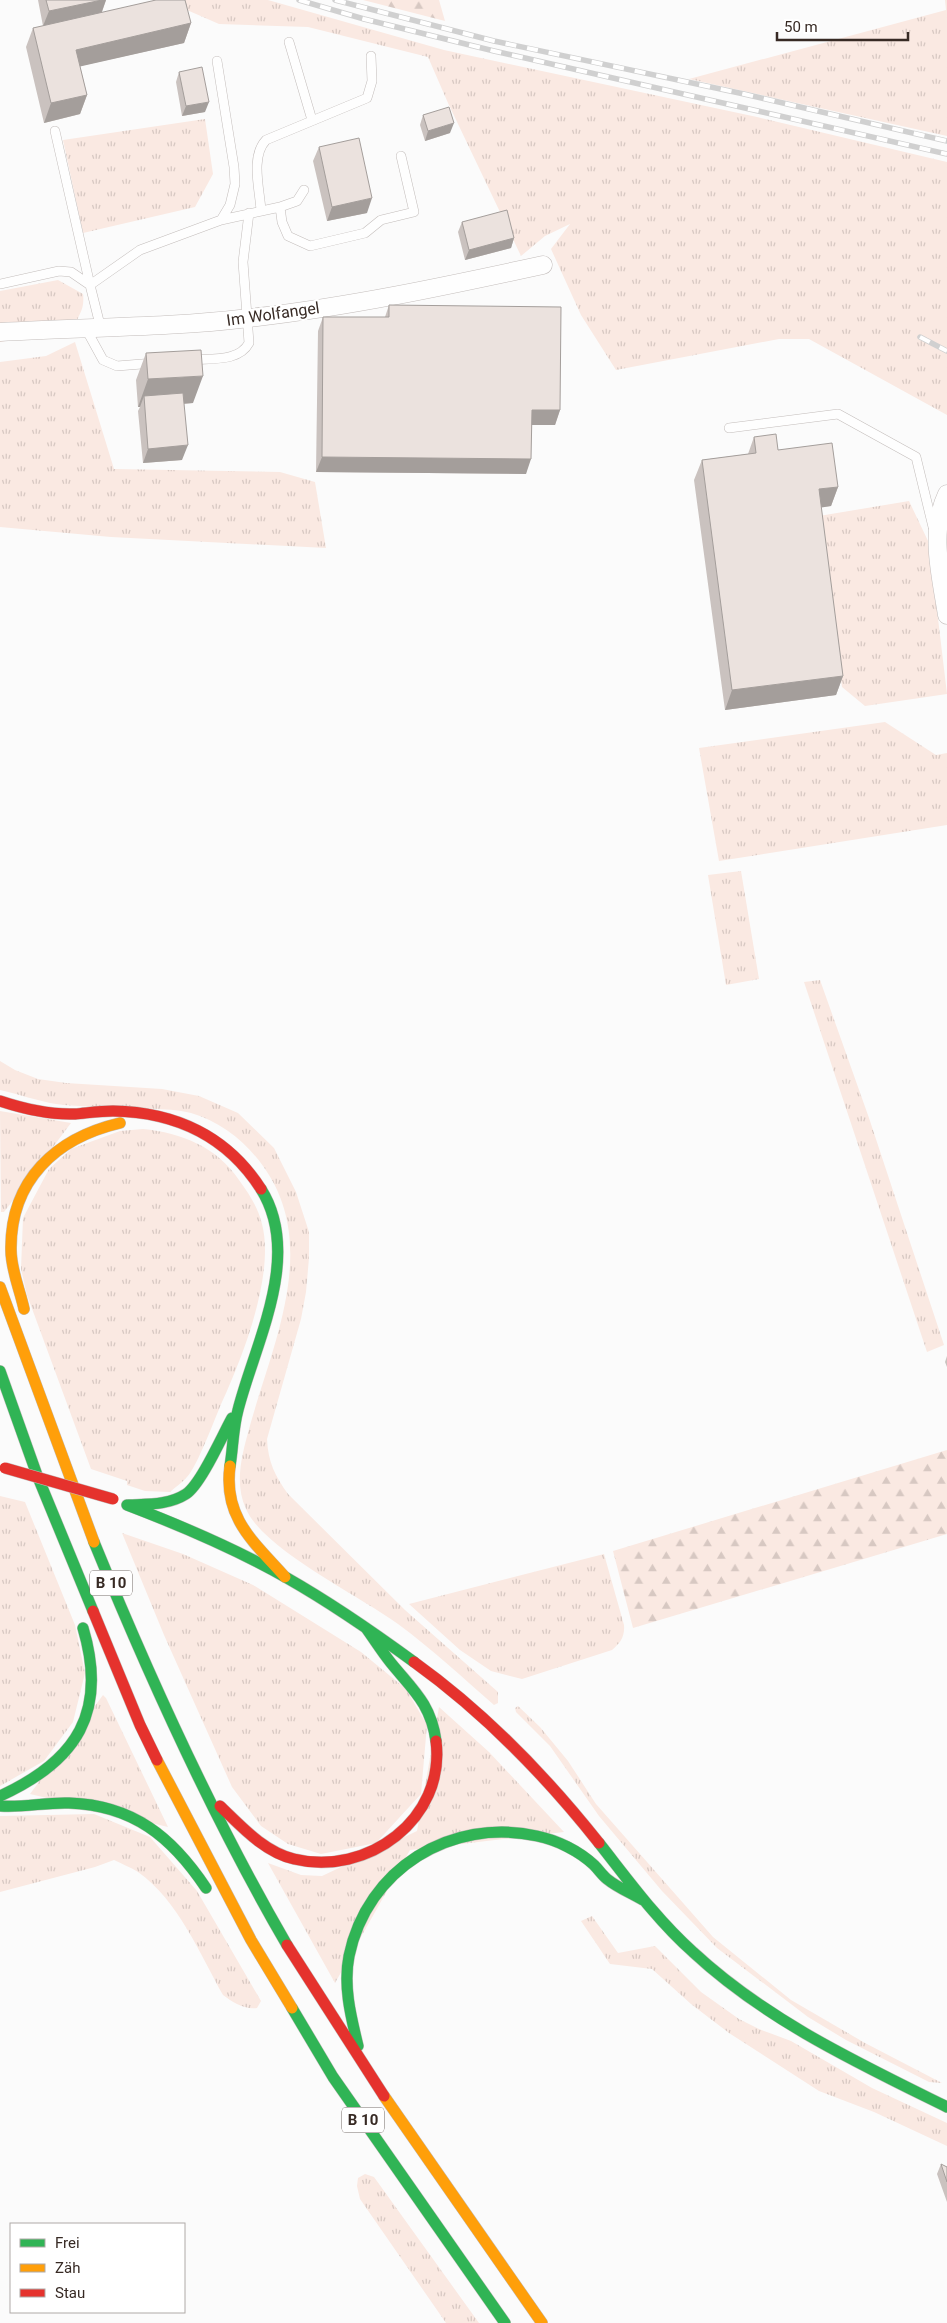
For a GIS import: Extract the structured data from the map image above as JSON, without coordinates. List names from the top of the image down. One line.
{"streets":{"main road":["B 10"],"street":["Im Wolfangel"]},"legend":["Frei","Zäh","Stau"],"scale_bar":"50 m"}
